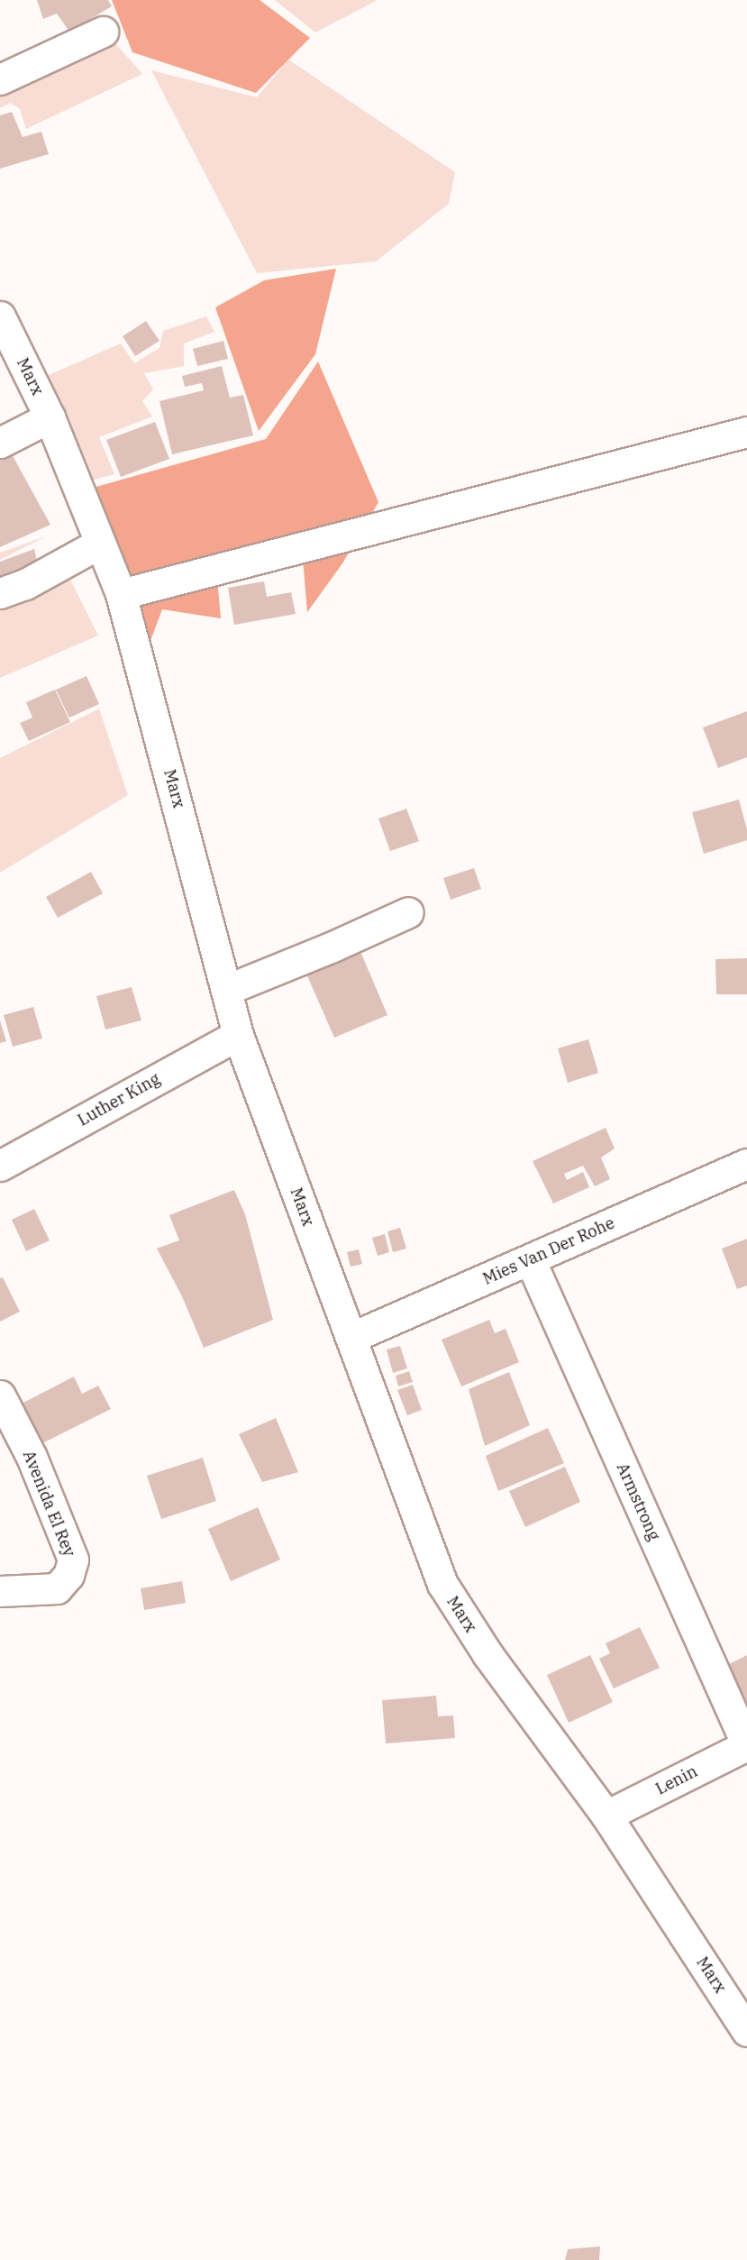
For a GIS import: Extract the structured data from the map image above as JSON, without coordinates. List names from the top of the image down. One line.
{"streets":{"street":["Marx","Luther King","Mies Van Der Rohe","Armstrong","Avenida El Rey","Lenin"]},"crossings":[["Marx","Luther King"],["Marx","Mies Van Der Rohe"],["Marx","Lenin"],["Mies Van Der Rohe","Armstrong"],["Armstrong","Lenin"]]}
